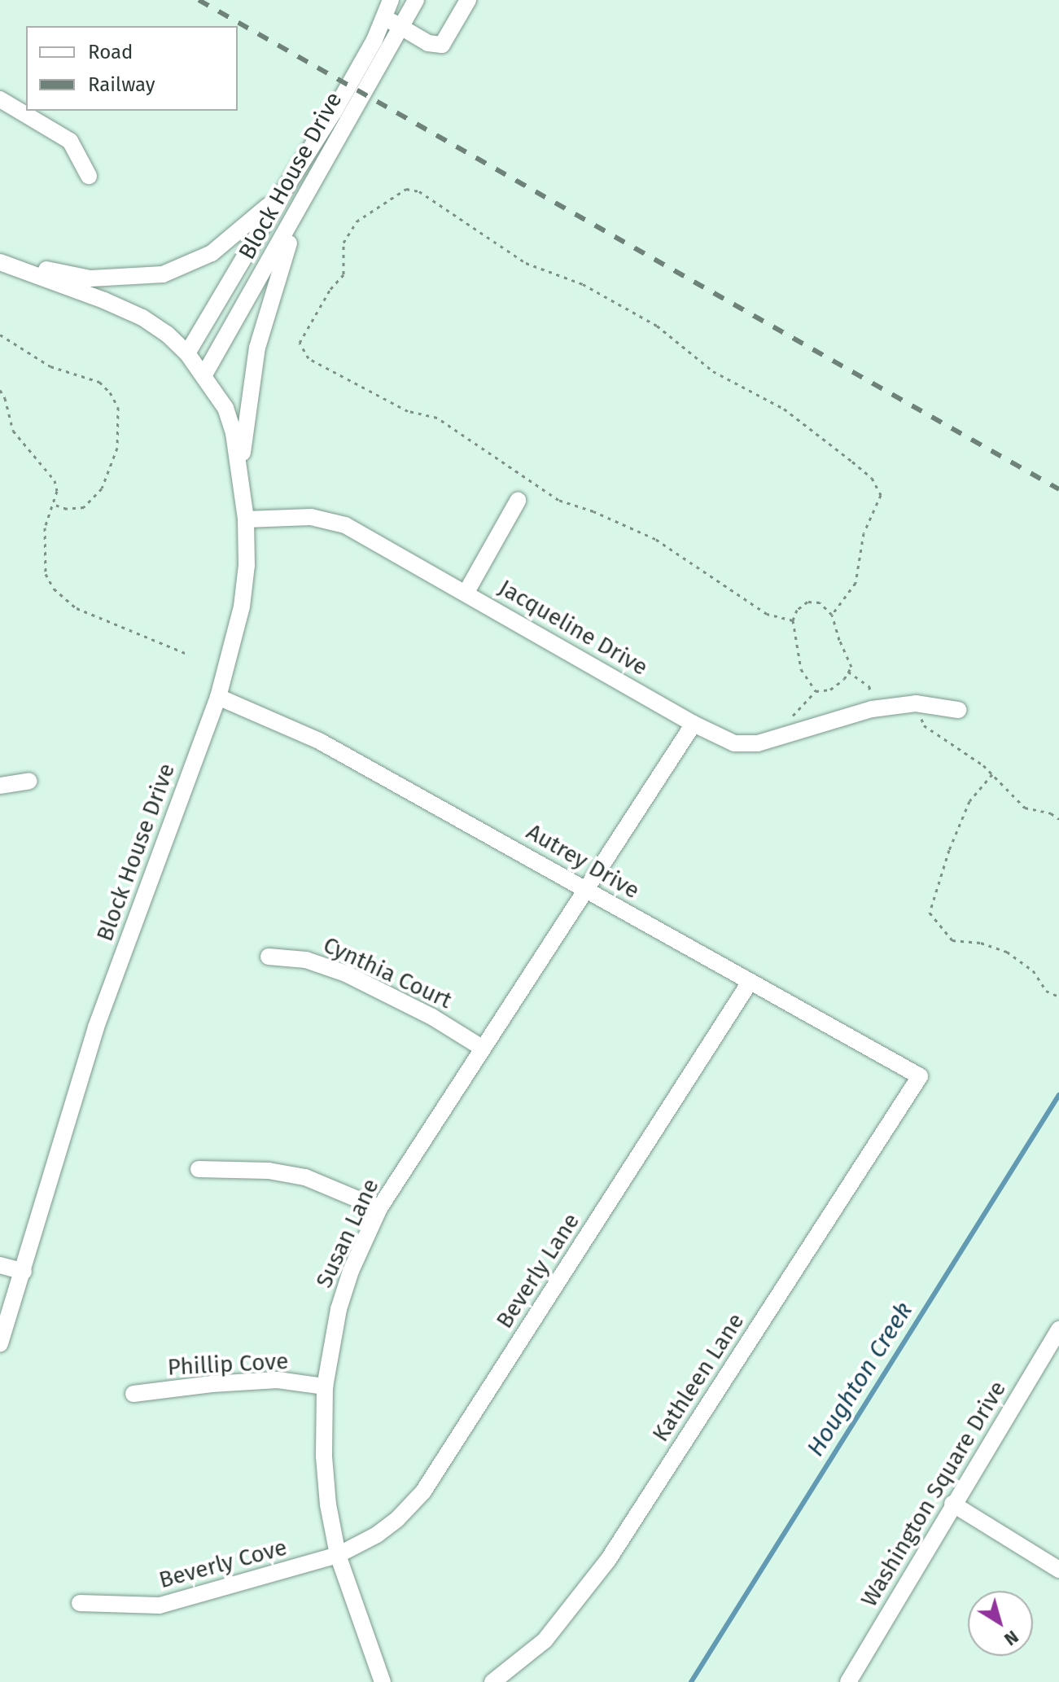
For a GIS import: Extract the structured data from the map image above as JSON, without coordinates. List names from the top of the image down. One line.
{"streets":{"street":["Block House Drive","Jacqueline Drive","Autrey Drive","Cynthia Court","Susan Lane","Beverly Lane","Phillip Cove","Kathleen Lane","Washington Square Drive","Beverly Cove"]},"crossings":[["Block House Drive","Jacqueline Drive"],["Block House Drive","Autrey Drive"],["Autrey Drive","Susan Lane"],["Autrey Drive","Beverly Lane"],["Autrey Drive","Kathleen Lane"],["Cynthia Court","Susan Lane"],["Susan Lane","Beverly Lane"],["Susan Lane","Phillip Cove"],["Susan Lane","Beverly Cove"],["Beverly Lane","Beverly Cove"]],"water":["Houghton Creek"],"legend":["Road","Railway"],"north":"bottom right"}
